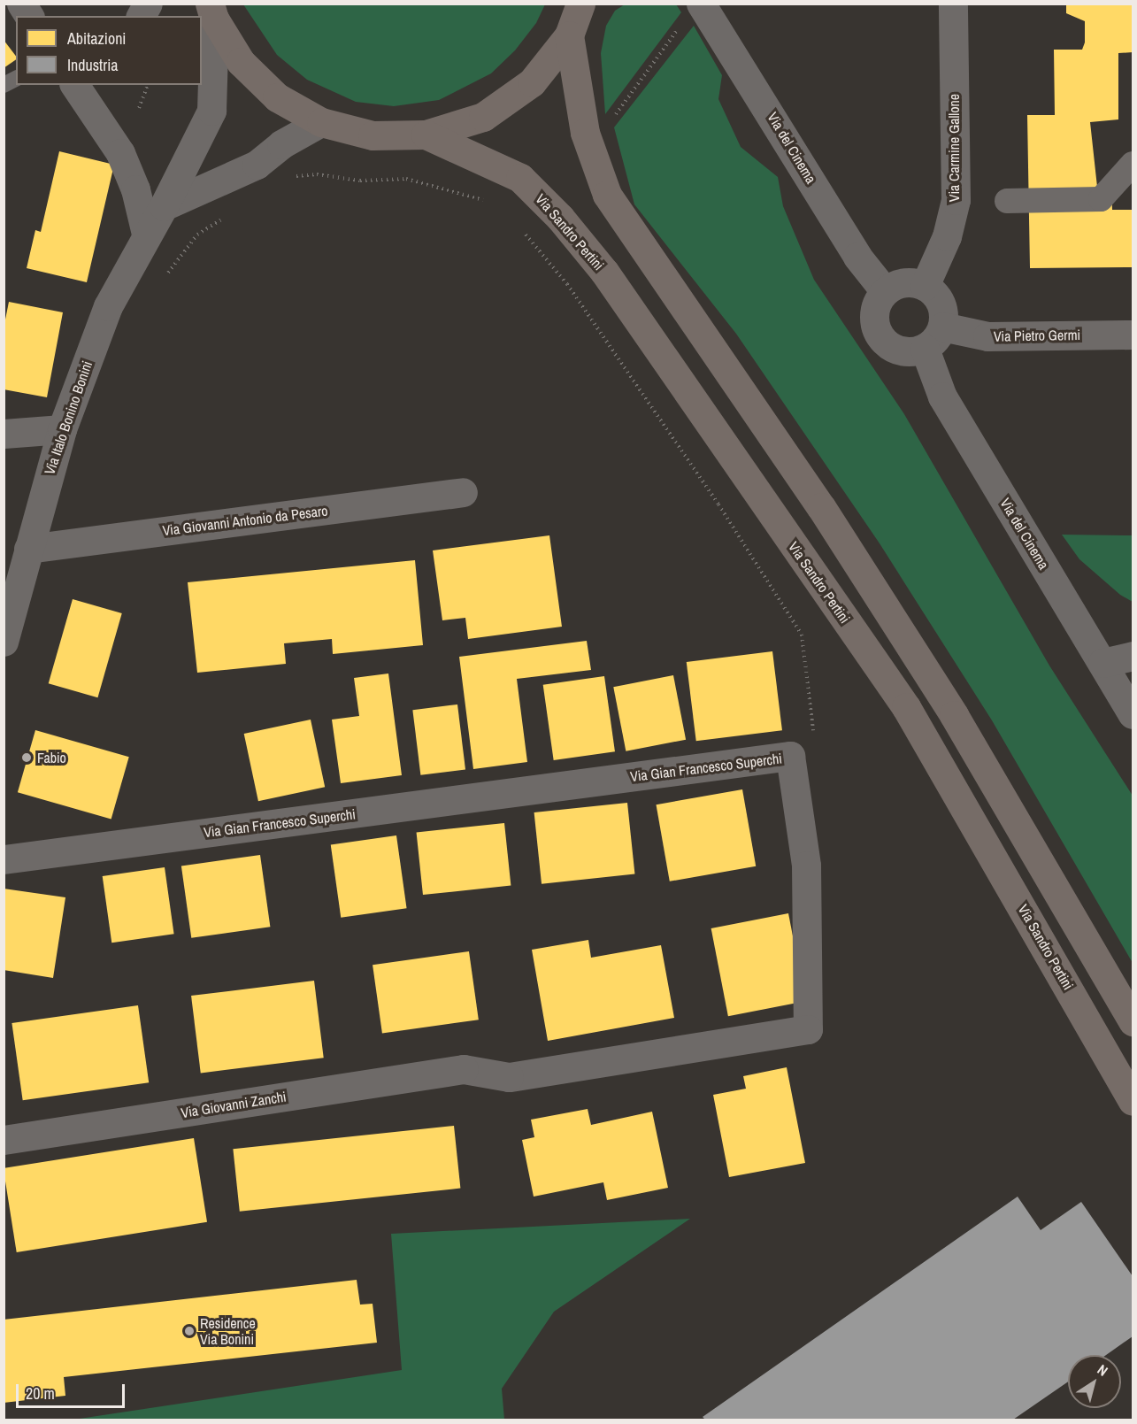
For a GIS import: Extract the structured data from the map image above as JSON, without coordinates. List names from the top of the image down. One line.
{"streets":{"main road":["Via Sandro Pertini"],"street":["Via del Cinema","Via Carmine Gallone","Via Pietro Germi","Via Italo Bonino Bonini","Via Giovanni Antonio da Pesaro","Via Gian Francesco Superchi","Via Giovanni Zanchi"]},"crossings":[["Via del Cinema","Via Carmine Gallone"],["Via del Cinema","Via Pietro Germi"],["Via Carmine Gallone","Via Pietro Germi"],["Via Italo Bonino Bonini","Via Giovanni Antonio da Pesaro"],["Via Gian Francesco Superchi","Via Giovanni Zanchi"]],"places":["Fabio","Residence Via Bonini"],"legend":["Abitazioni","Industria"],"scale_bar":"20 m","north":"top right"}
